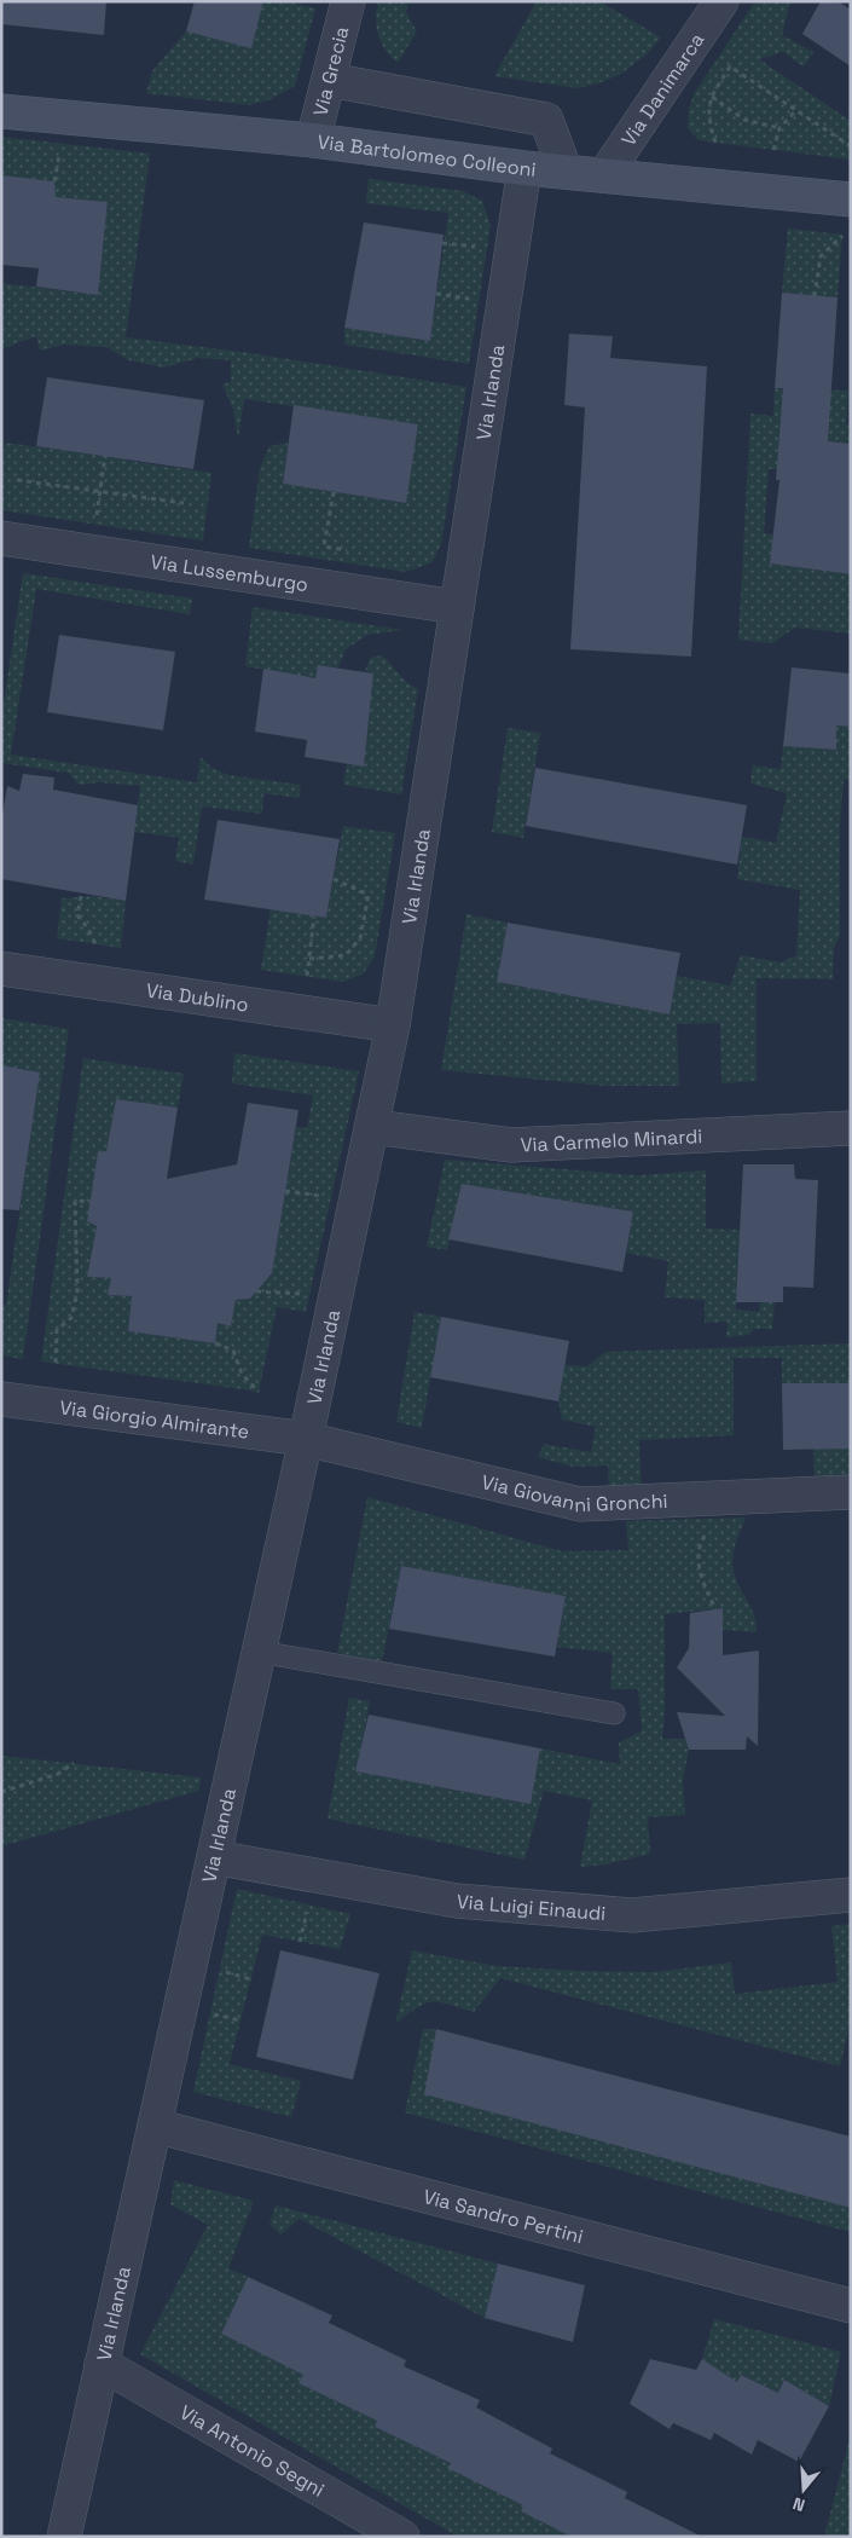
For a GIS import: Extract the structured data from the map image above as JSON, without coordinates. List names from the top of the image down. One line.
{"streets":{"main road":["Via Bartolomeo Colleoni"],"street":["Via Grecia","Via Danimarca","Via Irlanda","Via Lussemburgo","Via Dublino","Via Carmelo Minardi","Via Giorgio Almirante","Via Giovanni Gronchi","Via Luigi Einaudi","Via Sandro Pertini","Via Antonio Segni"]},"crossings":[["Via Grecia","Via Bartolomeo Colleoni"],["Via Danimarca","Via Bartolomeo Colleoni"],["Via Bartolomeo Colleoni","Via Irlanda"],["Via Irlanda","Via Lussemburgo"],["Via Irlanda","Via Dublino"],["Via Irlanda","Via Carmelo Minardi"],["Via Irlanda","Via Giorgio Almirante"],["Via Irlanda","Via Giovanni Gronchi"],["Via Irlanda","Via Luigi Einaudi"],["Via Irlanda","Via Sandro Pertini"],["Via Irlanda","Via Antonio Segni"],["Via Giorgio Almirante","Via Giovanni Gronchi"]],"north":"bottom"}
